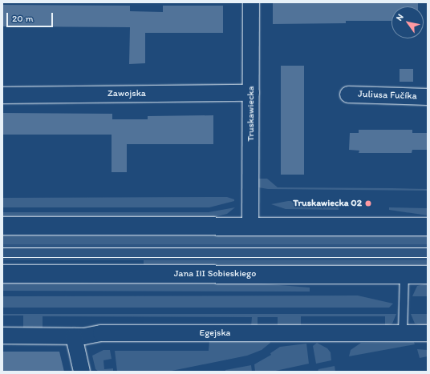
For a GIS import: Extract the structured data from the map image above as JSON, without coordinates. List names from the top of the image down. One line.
{"streets":{"main road":["Jana III Sobieskiego"],"street":["Zawojska","Juliusa Fučíka","Truskawiecka","Egejska"]},"crossings":[["Zawojska","Truskawiecka"]],"places":["Truskawiecka 02"],"scale_bar":"20 m","north":"top left"}
